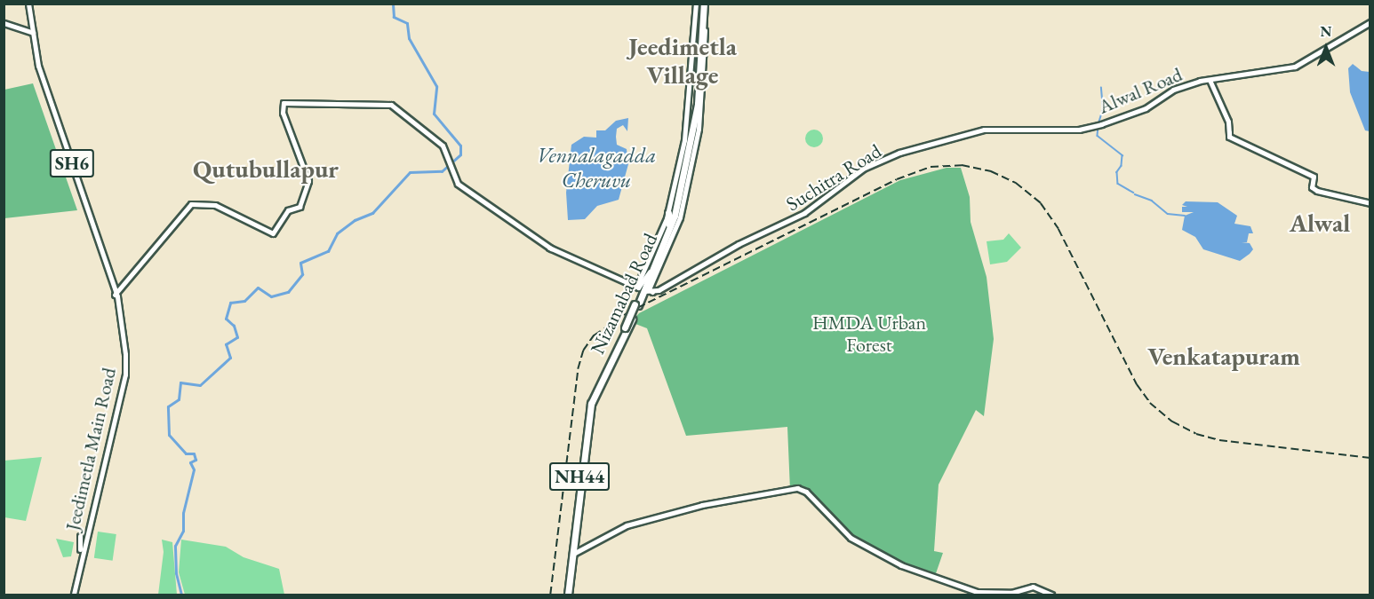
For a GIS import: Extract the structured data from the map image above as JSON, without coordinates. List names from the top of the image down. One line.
{"streets":{"highway":["Nizamabad Road","NH44"],"main road":["Alwal Road","SH6","Suchitra Road","Jeedimetla Main Road"]},"crossings":[["Alwal Road","Suchitra Road"],["Suchitra Road","Nizamabad Road"]],"districts":["Jeedimetla Village","Qutubullapur","Alwal","Venkatapuram"],"water":["Vennalagadda Cheruvu"],"parks":["HMDA Urban Forest"],"north":"top"}
